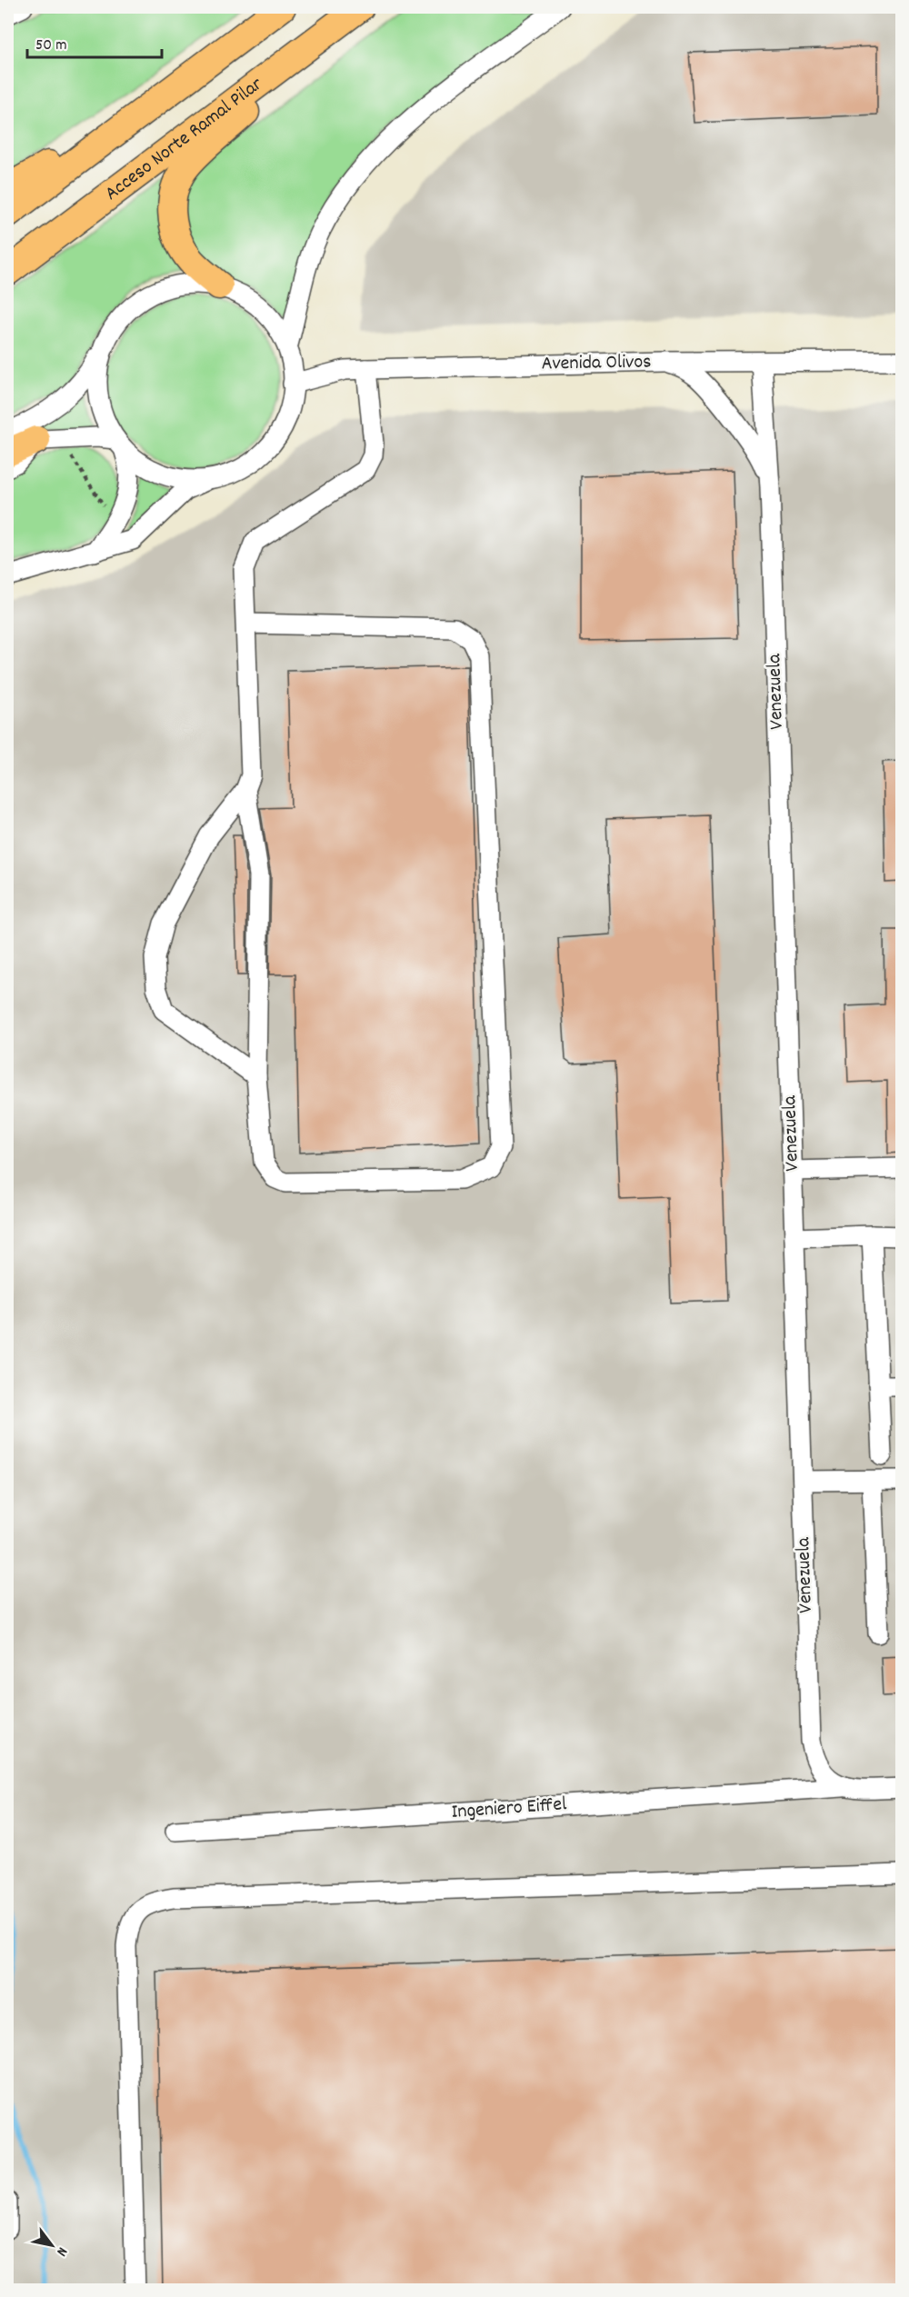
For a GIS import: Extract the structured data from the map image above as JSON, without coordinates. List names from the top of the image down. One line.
{"streets":{"highway":["Acceso Norte Ramal Pilar"],"street":["Avenida Olivos","Venezuela","Ingeniero Eiffel"]},"crossings":[["Venezuela","Ingeniero Eiffel"]],"scale_bar":"50 m","north":"bottom right"}
